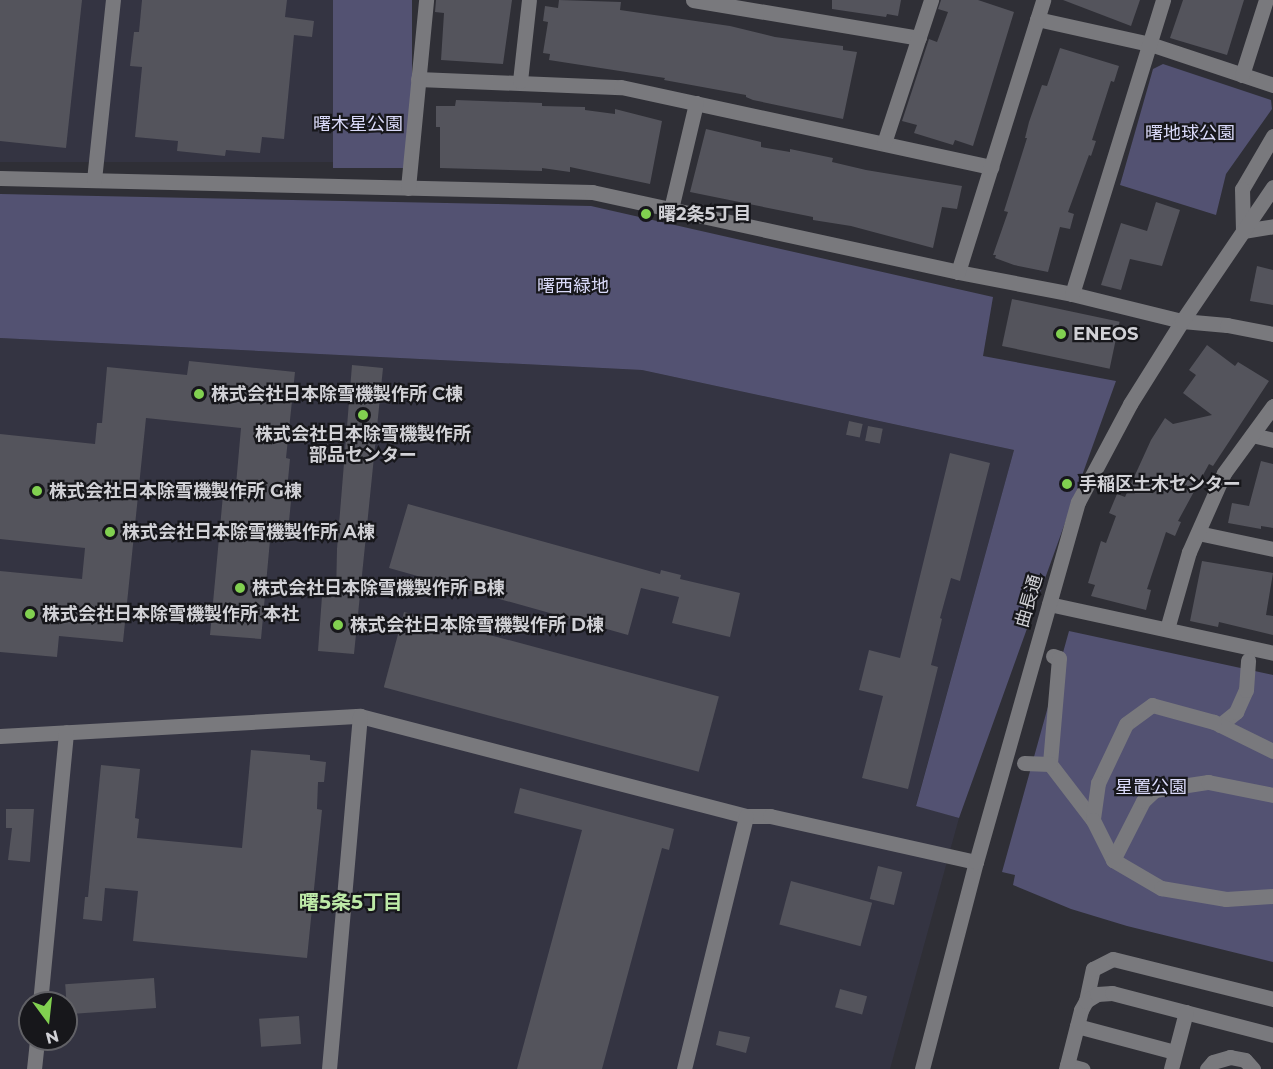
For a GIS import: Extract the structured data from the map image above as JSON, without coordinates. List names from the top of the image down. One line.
{"streets":{"street":["曲長通"]},"districts":["曙5条5丁目"],"parks":["曙木星公園","曙地球公園","曙西緑地","星置公園"],"places":["曙2条5丁目","ENEOS","株式会社日本除雪機製作所 C棟","株式会社日本除雪機製作所 部品センター","手稲区土木センター","株式会社日本除雪機製作所 G棟","株式会社日本除雪機製作所 A棟","株式会社日本除雪機製作所 B棟","株式会社日本除雪機製作所 本社","株式会社日本除雪機製作所 D棟"],"north":"bottom"}
